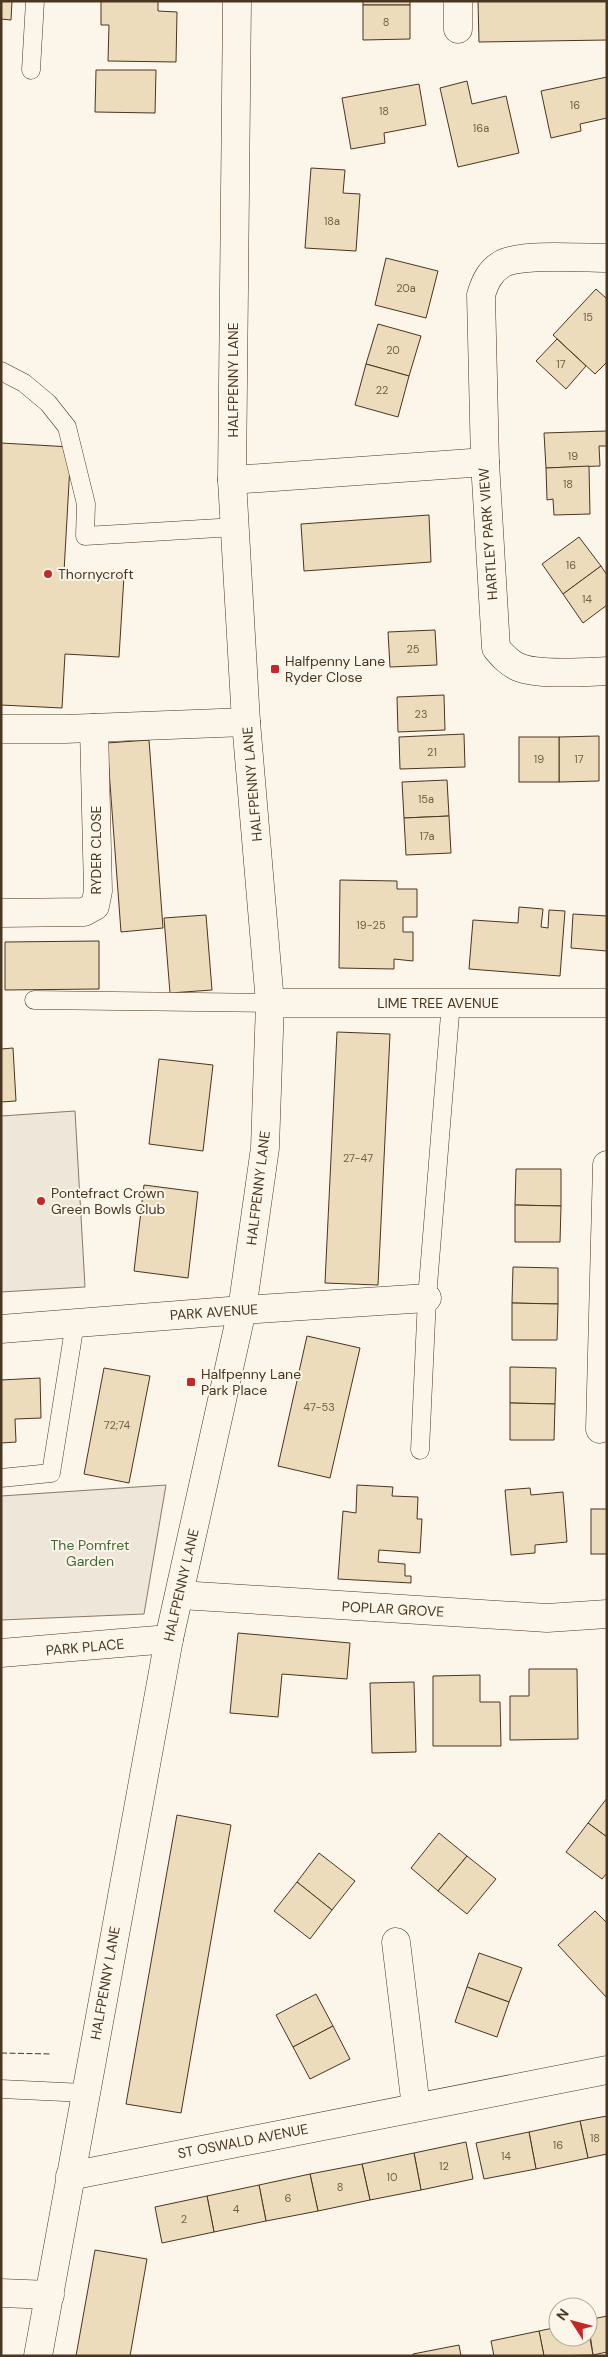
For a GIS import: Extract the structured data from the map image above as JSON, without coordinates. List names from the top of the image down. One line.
{"streets":{"street":["HALFPENNY LANE","HARTLEY PARK VIEW","RYDER CLOSE","LIME TREE AVENUE","PARK AVENUE","POPLAR GROVE","PARK PLACE","ST OSWALD AVENUE"]},"crossings":[["HALFPENNY LANE","HARTLEY PARK VIEW"],["HALFPENNY LANE","LIME TREE AVENUE"],["HALFPENNY LANE","PARK AVENUE"],["HALFPENNY LANE","POPLAR GROVE"],["HALFPENNY LANE","PARK PLACE"],["HALFPENNY LANE","ST OSWALD AVENUE"]],"parks":["The Pomfret Garden"],"places":{"other":["Thornycroft","Pontefract Crown Green Bowls Club"],"transit":["Halfpenny Lane Ryder Close","Halfpenny Lane Park Place"]},"house_numbers":["8","16","18","16a","18a","20a","15","20","17","22","19","18","16","14","25","23","21","19","17","15a","17a","19-25","27-47","47-53","72;74","18","16","14","12","10","8","6","4","2"],"north":"top left"}
